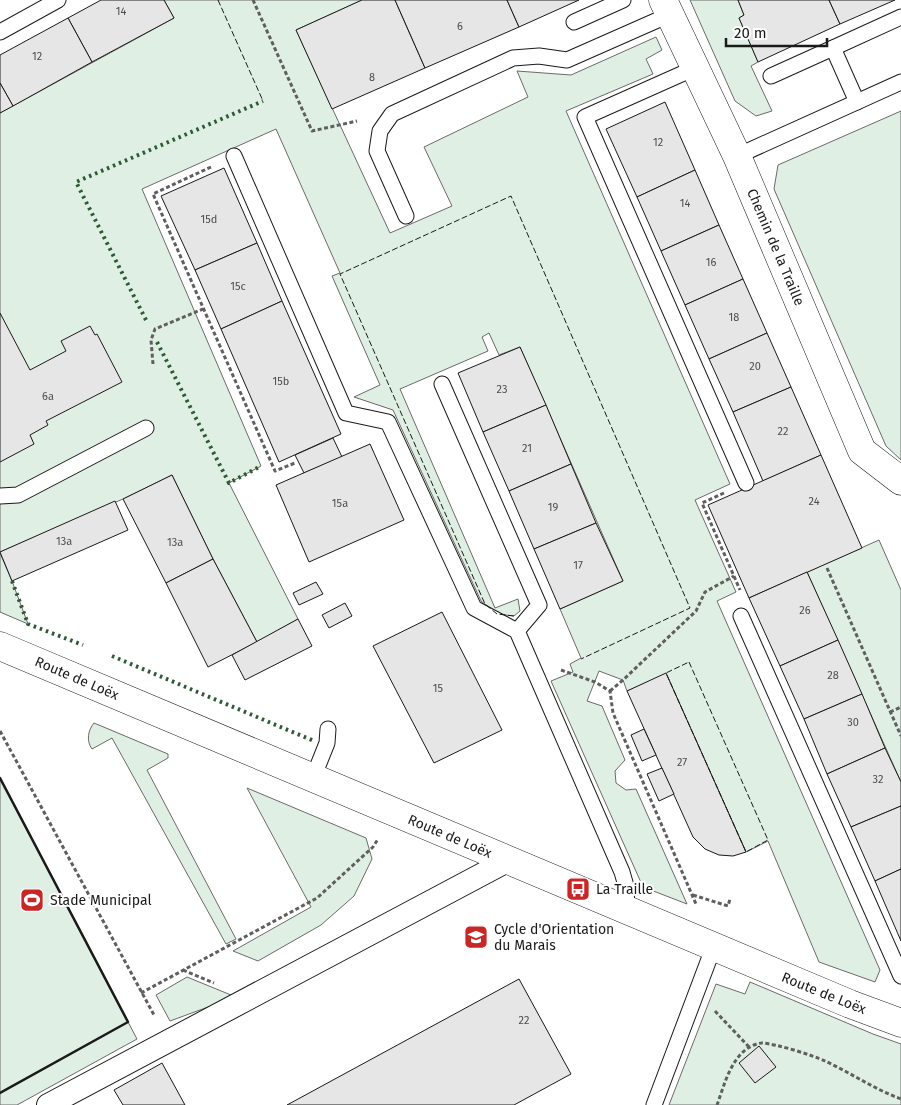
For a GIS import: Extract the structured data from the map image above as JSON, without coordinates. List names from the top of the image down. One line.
{"streets":{"street":["Chemin de la Traille","Route de Loëx"]},"places":{"bus stop":["La Traille"],"sports":["Stade Municipal"],"school or university":["Cycle d'Orientation du Marais"]},"house_numbers":["14","6","12","8","12","14","15d","16","15c","18","20","15b","23","6a","22","21","24","15a","19","13a","13a","17","26","28","15","30","27","32","22"],"scale_bar":"20 m"}
